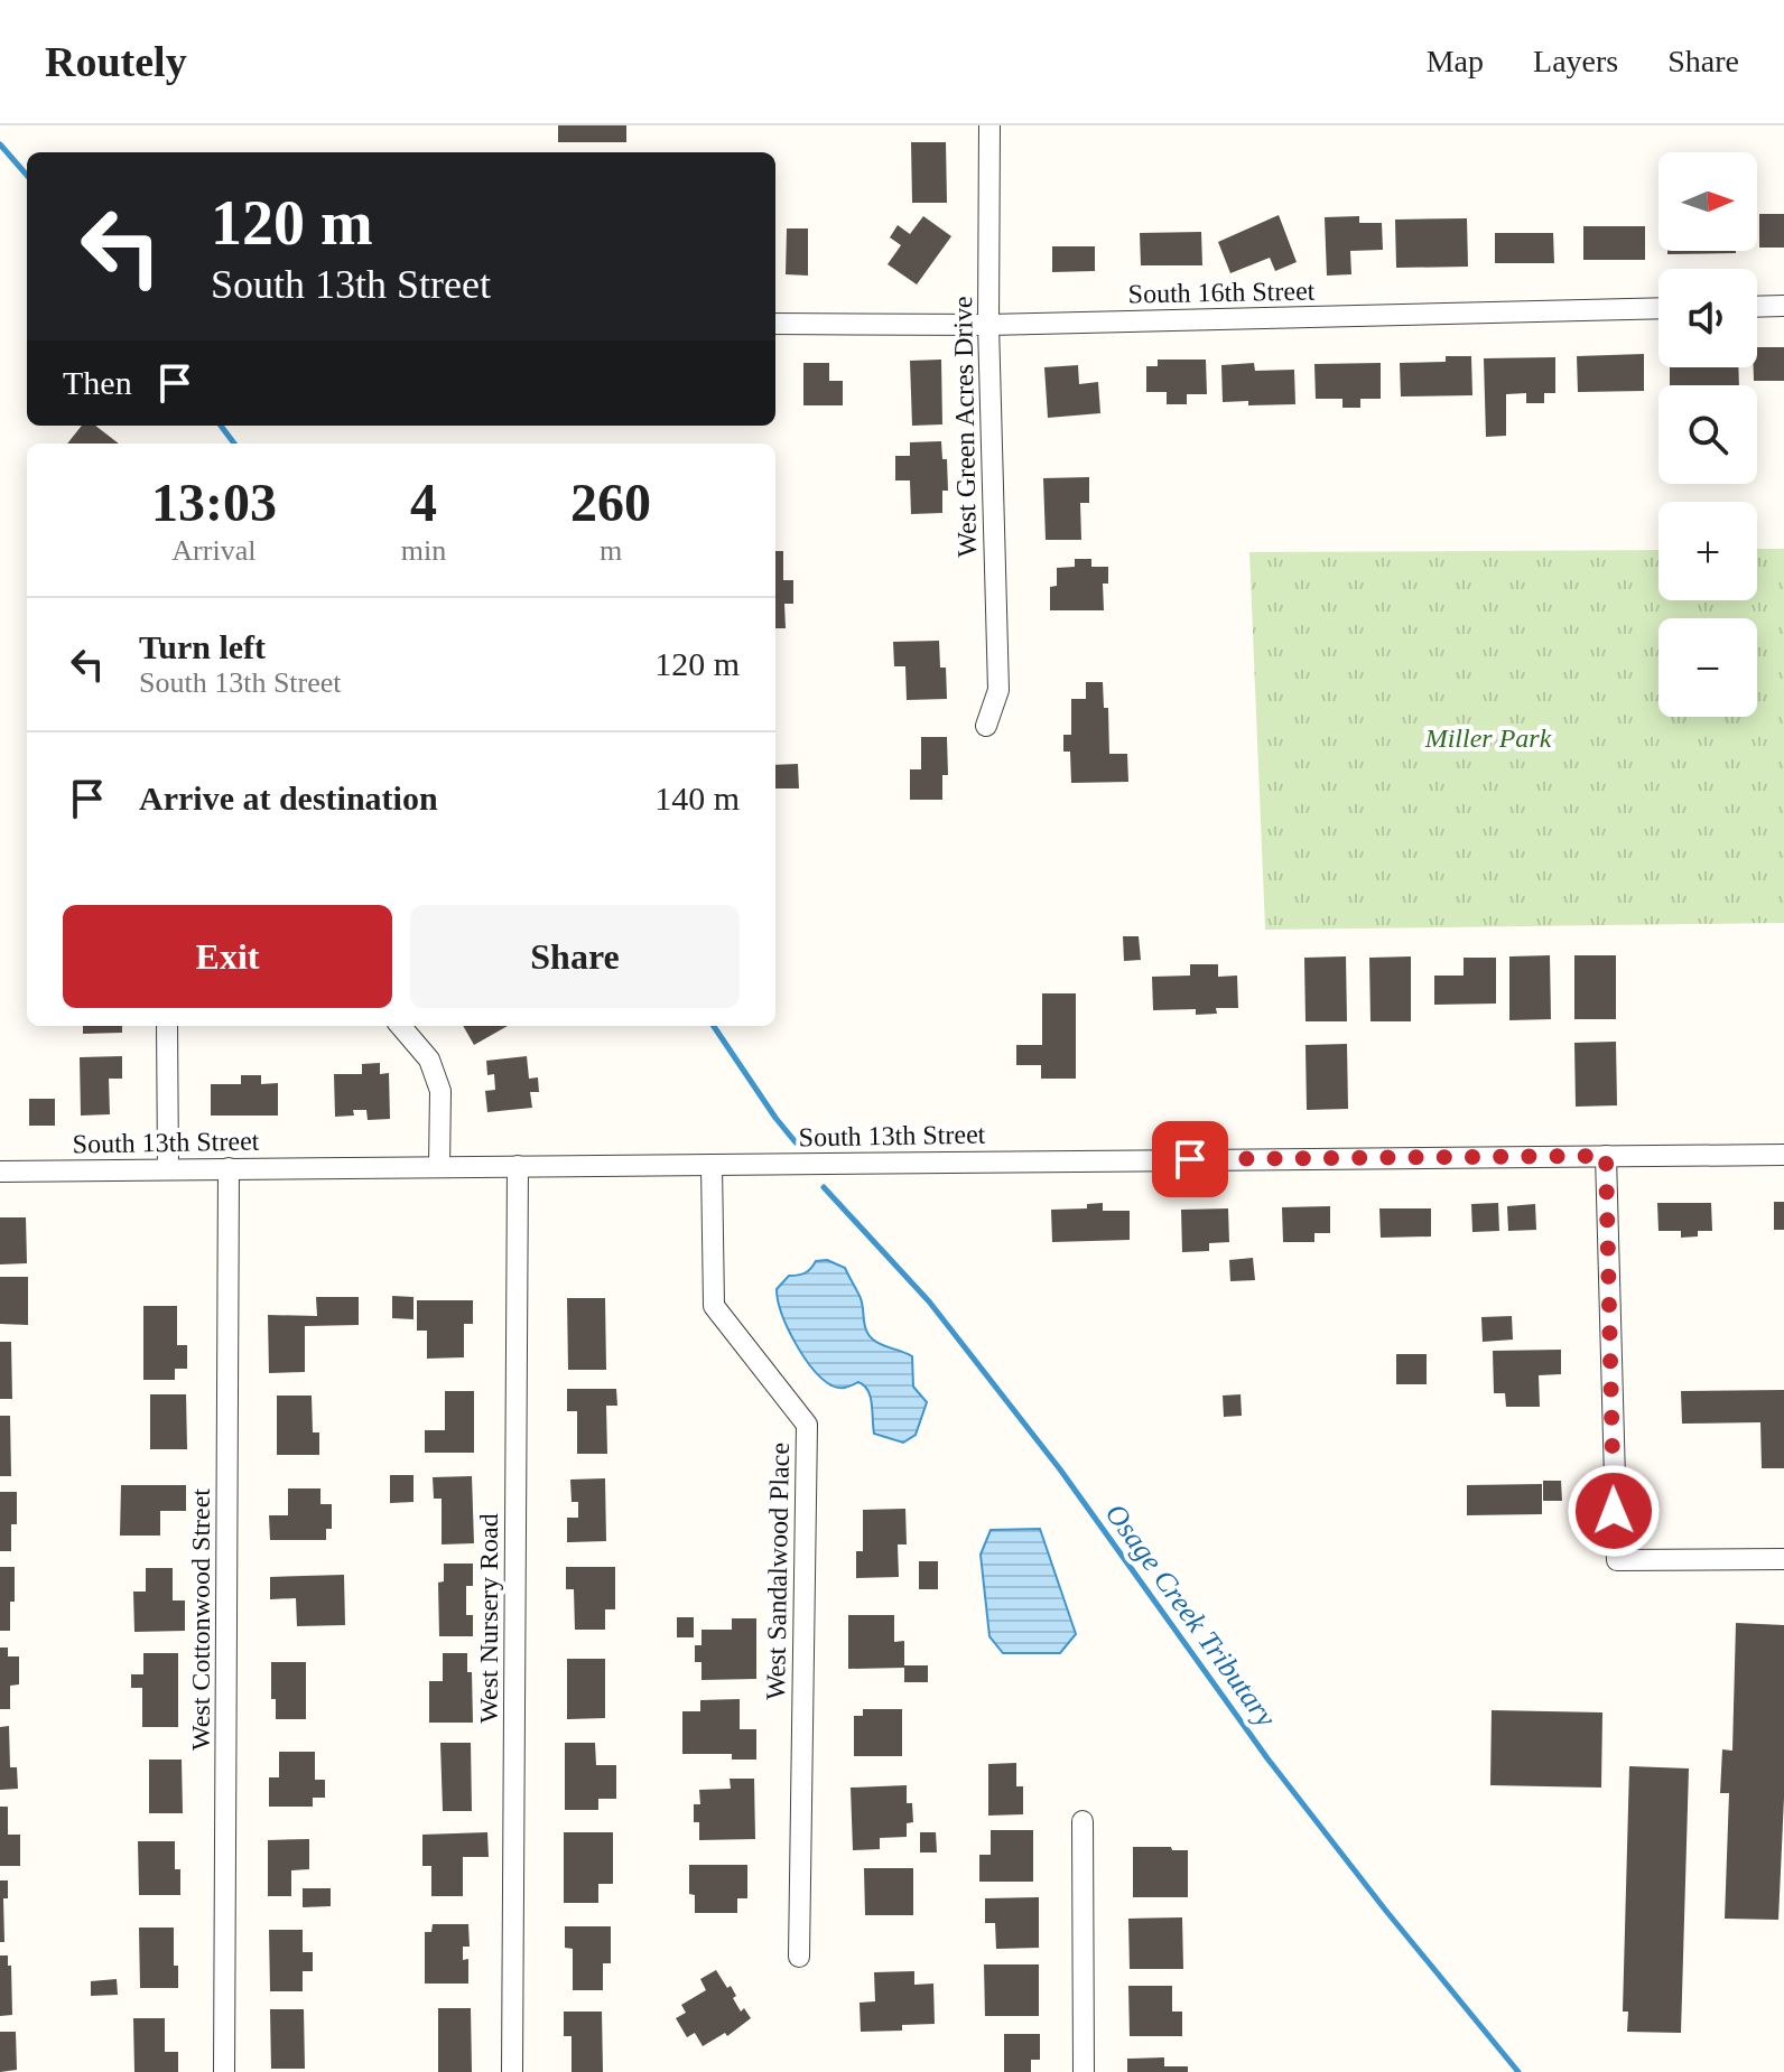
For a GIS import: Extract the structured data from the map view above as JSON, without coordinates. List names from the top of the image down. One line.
{"streets":{"street":["South 16th Street","West Green Acres Drive","South 13th Street","West Sandalwood Place","West Nursery Road","West Cottonwood Street"]},"crossings":[["South 16th Street","West Green Acres Drive"],["South 13th Street","West Sandalwood Place"],["South 13th Street","West Nursery Road"],["South 13th Street","West Cottonwood Street"]],"water":["Osage Creek Tributary"],"parks":["Miller Park"],"north":"right","page":{"header":"Routely","nav":["Map","Layers","Share"],"map_buttons":["+","−"],"turn":["120 m","South 13th Street"],"then":"Then","eta":["13:03","Arrival","4","min","260","m"],"list":[{"name":"Turn left","note":"South 13th Street","value":"120 m"},{"name":"Arrive at destination","value":"140 m"}],"buttons":["Exit","Share"]}}
